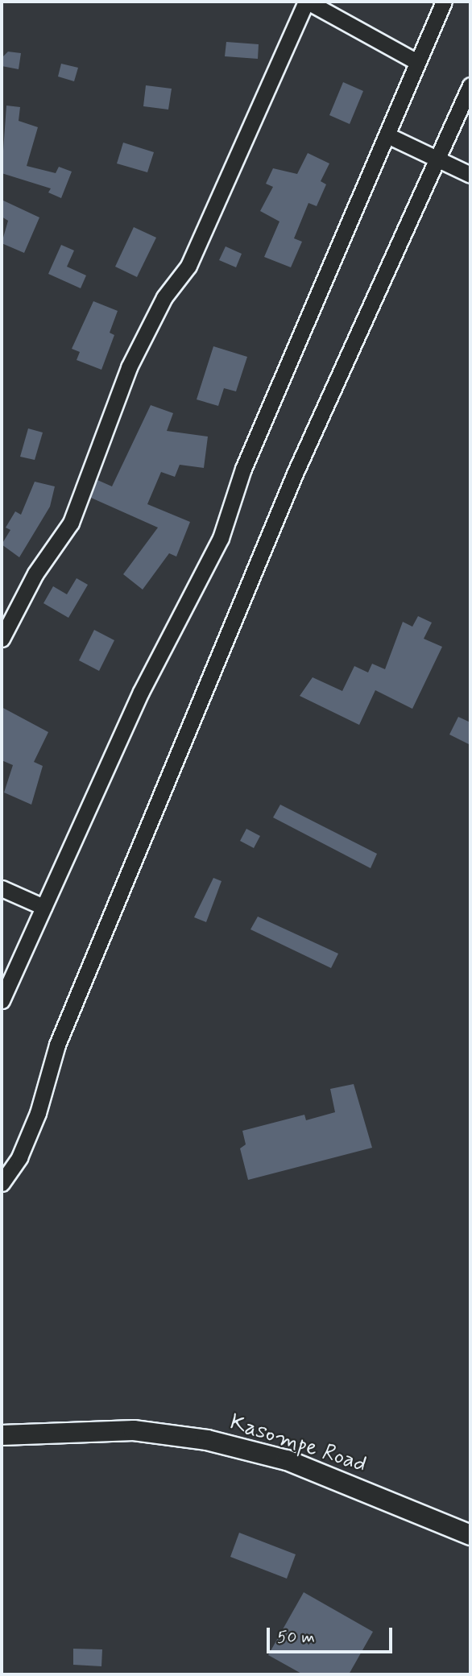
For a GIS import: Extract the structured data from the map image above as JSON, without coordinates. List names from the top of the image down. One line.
{"streets":{"street":["Kasompe Road"]},"scale_bar":"50 m"}
